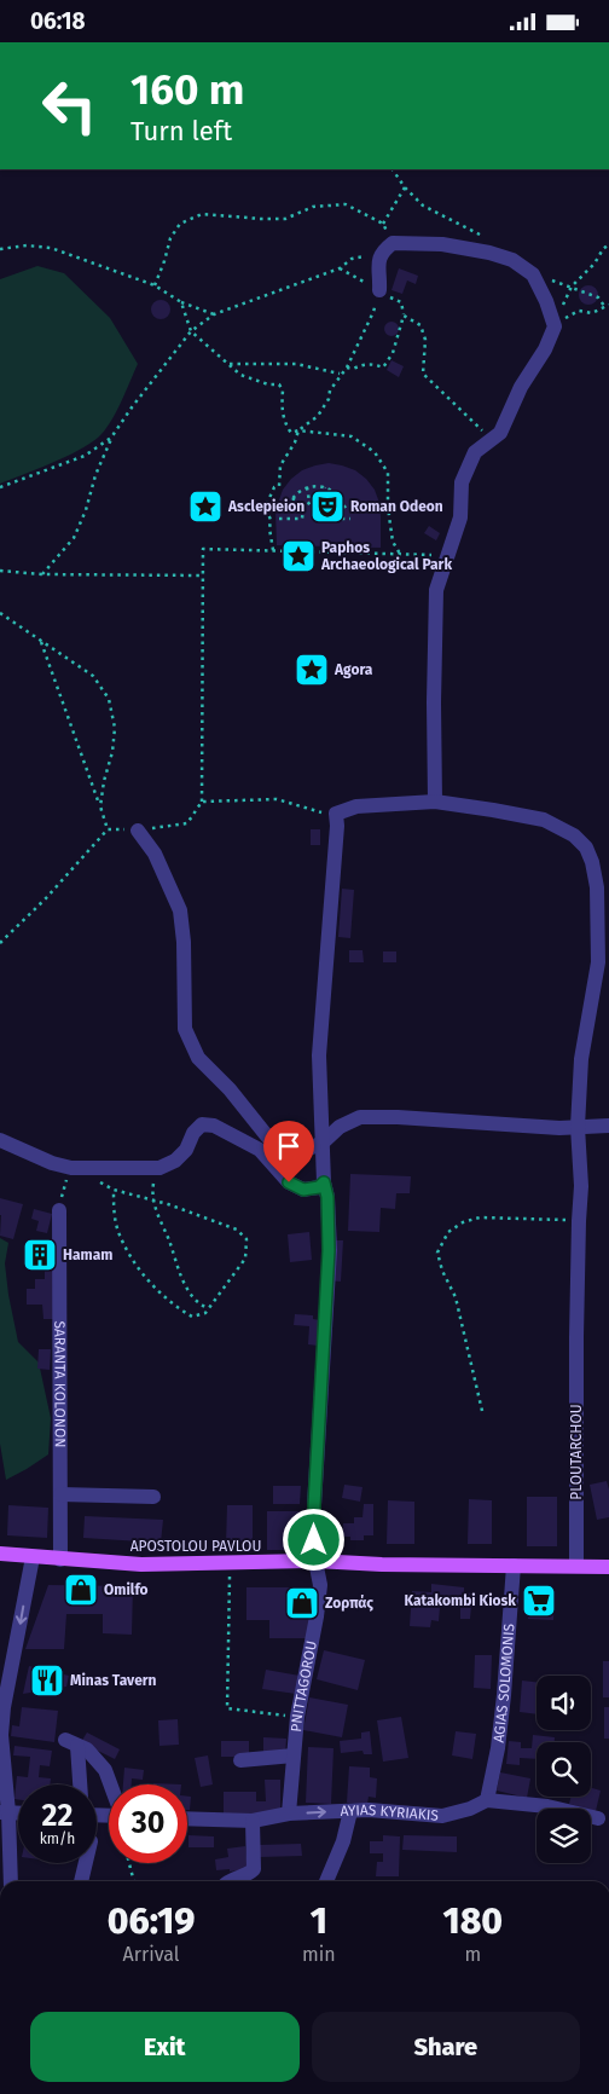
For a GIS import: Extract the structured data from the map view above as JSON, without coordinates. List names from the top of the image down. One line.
{"streets":{"main road":["APOSTOLOU PAVLOU"],"street":["SARANTA KOLONON","PLOUTARCHOU","AGIAS SOLOMONIS","PNITTAGOROU","AYIAS KYRIAKIS"]},"crossings":[["SARANTA KOLONON","APOSTOLOU PAVLOU"],["PLOUTARCHOU","APOSTOLOU PAVLOU"],["PLOUTARCHOU","PNITTAGOROU"],["APOSTOLOU PAVLOU","AGIAS SOLOMONIS"],["APOSTOLOU PAVLOU","PNITTAGOROU"],["AGIAS SOLOMONIS","AYIAS KYRIAKIS"],["PNITTAGOROU","AYIAS KYRIAKIS"]],"places":{"place":["Asclepieion","Paphos Archaeological Park","Agora"],"theatre":["Roman Odeon"],"building":["Hamam"],"shop":["Omilfo","Ζορπάς"],"supermarket":["Katakombi Kiosk"],"restaurant":["Minas Tavern"]},"page":{"status":"06:18","turn":["160 m","Turn left"],"speed":"22 km/h","limit":"30","eta":["06:19","Arrival","1","min","180","m"],"buttons":["Exit","Share"]}}
